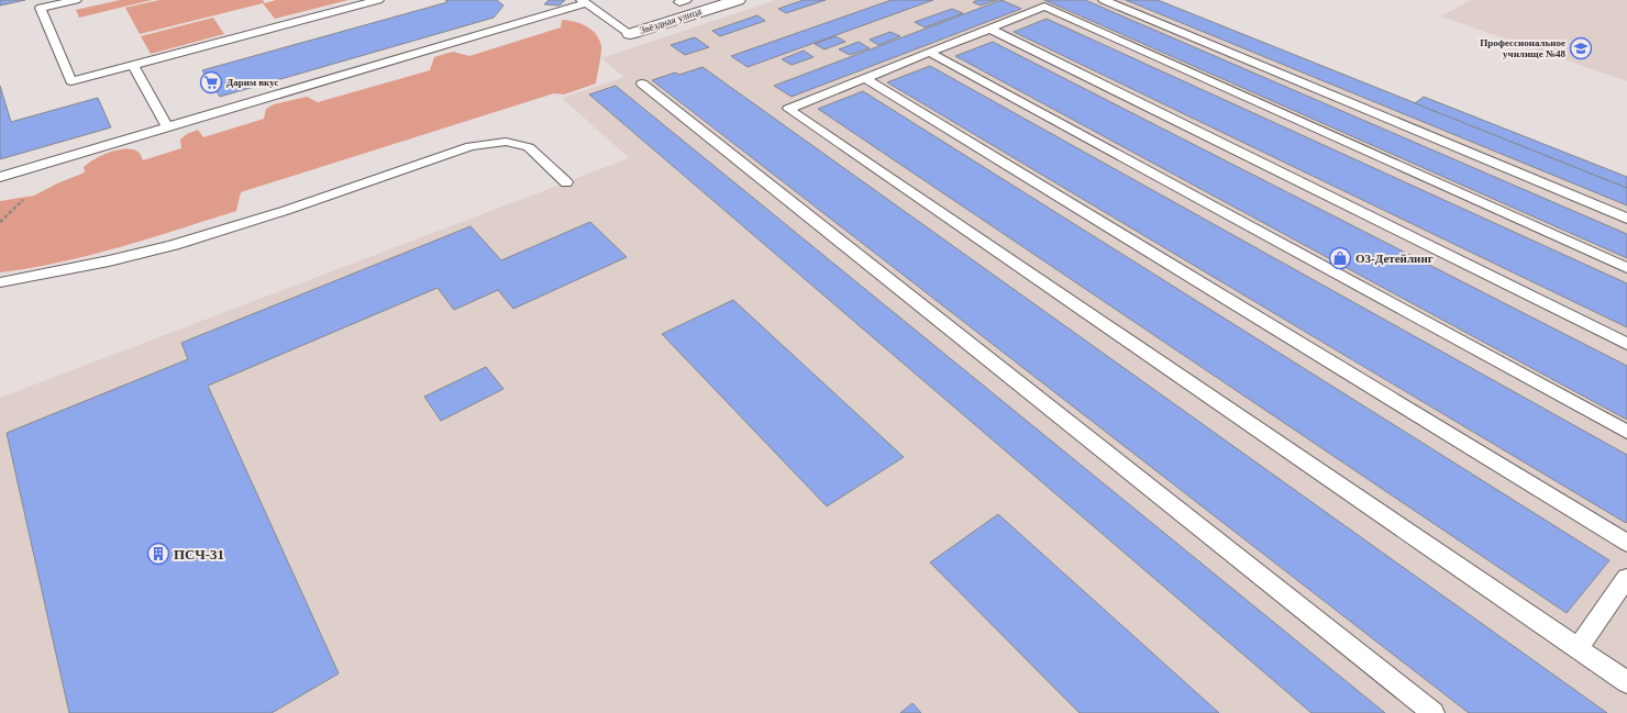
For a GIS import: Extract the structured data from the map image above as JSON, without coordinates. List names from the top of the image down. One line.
{"streets":{"street":["Звёздная улица"]},"places":{"school or university":["Профессиональное училище №48"],"supermarket":["Дарим вкус"],"shop":["О3-Детейлинг"],"building":["ПСЧ-31"]}}
